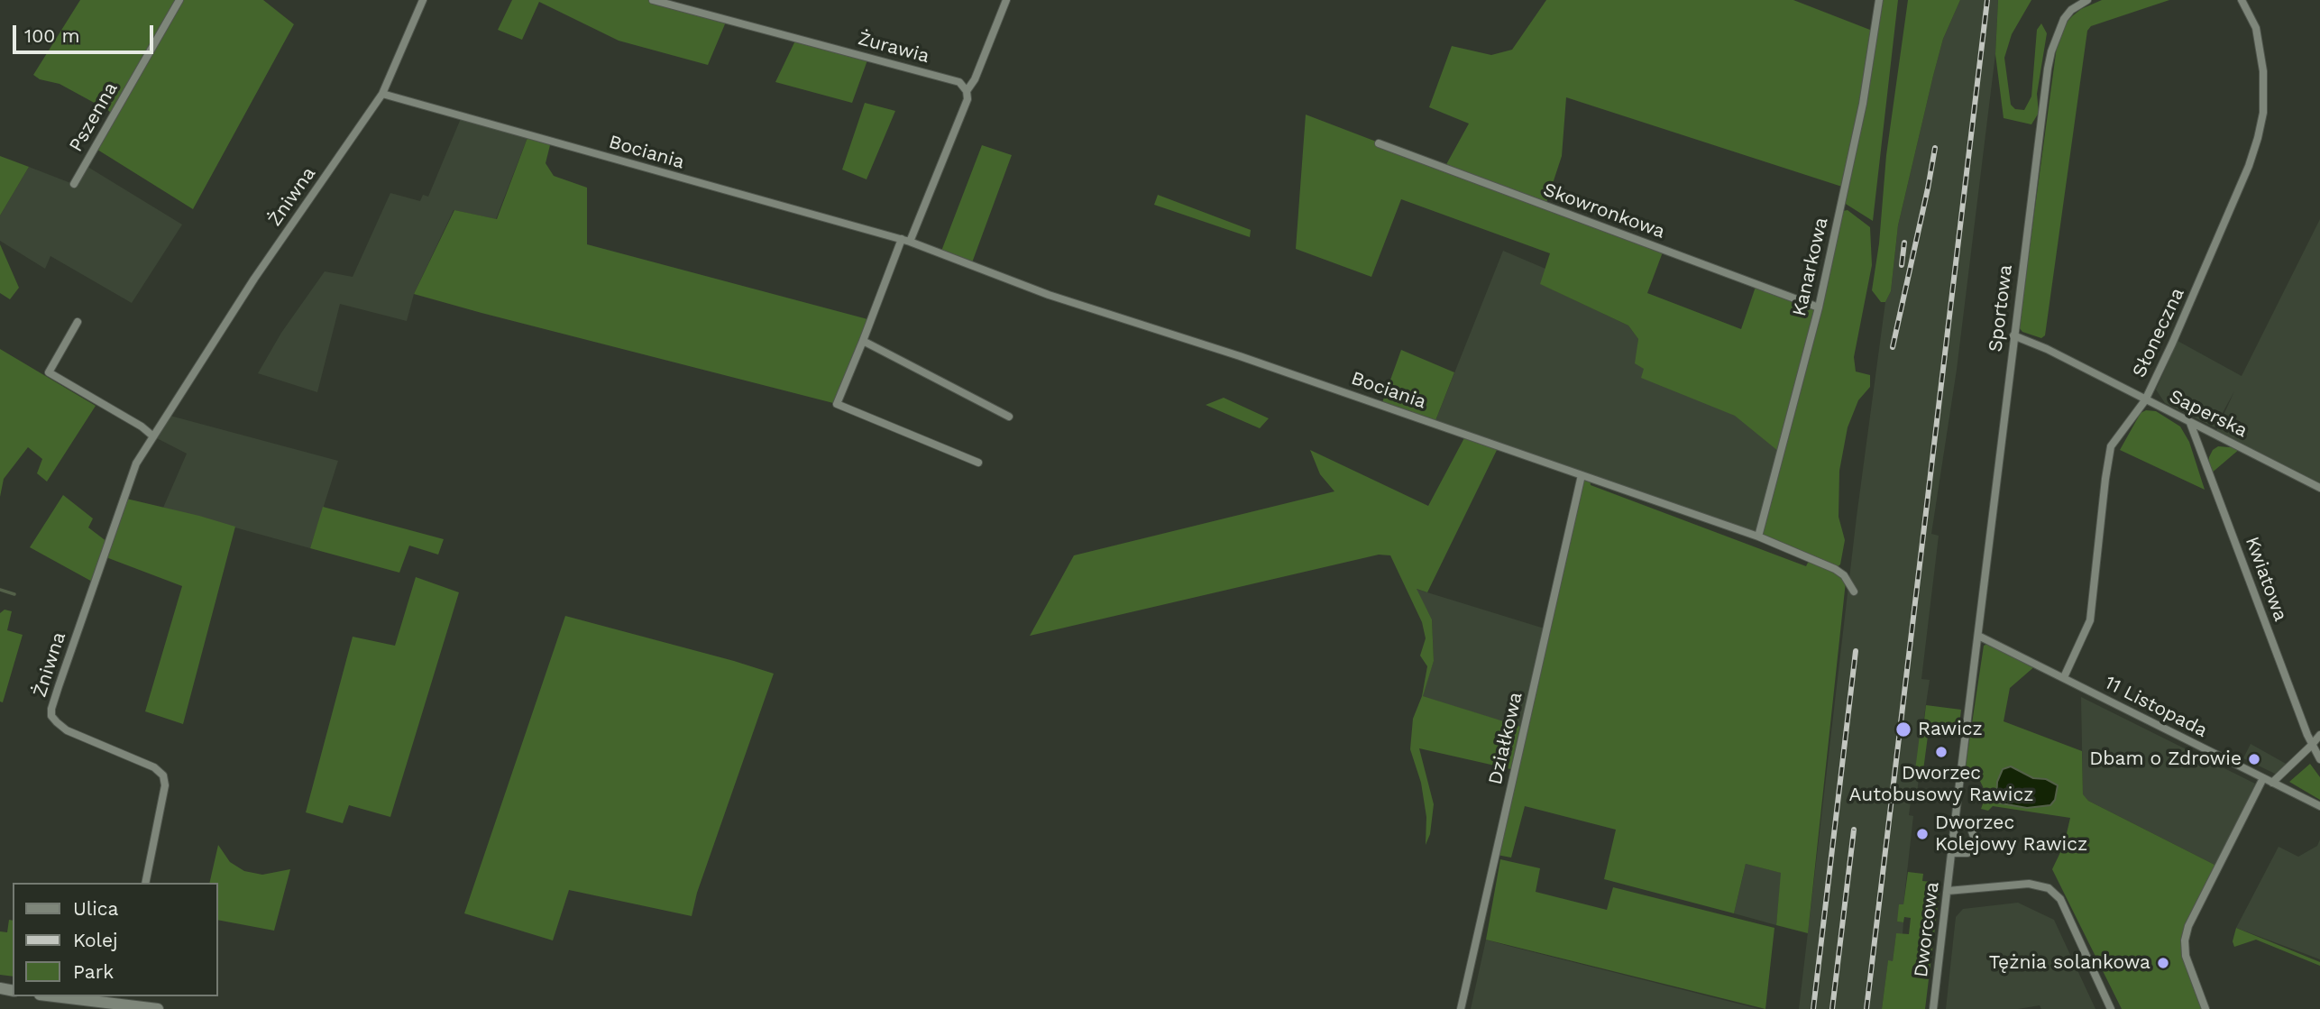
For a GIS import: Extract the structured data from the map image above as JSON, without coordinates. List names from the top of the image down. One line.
{"streets":{"street":["Żurawia","Pszenna","Bociania","Żniwna","Skowronkowa","Kanarkowa","Sportowa","Słoneczna","Saperska","Kwiatowa","11 Listopada","Działkowa","Dworcowa"]},"crossings":[["Bociania","Żniwna"],["Bociania","Kanarkowa"],["Bociania","Działkowa"],["Skowronkowa","Kanarkowa"],["Sportowa","Saperska"],["Sportowa","11 Listopada"],["Sportowa","Dworcowa"],["Słoneczna","Saperska"],["Słoneczna","11 Listopada"],["Saperska","Kwiatowa"],["11 Listopada","Dworcowa"]],"places":["Rawicz","Dworzec Autobusowy Rawicz","Dbam o Zdrowie","Dworzec Kolejowy Rawicz","Tężnia solankowa"],"legend":["Ulica","Kolej","Park"],"scale_bar":"100 m"}
